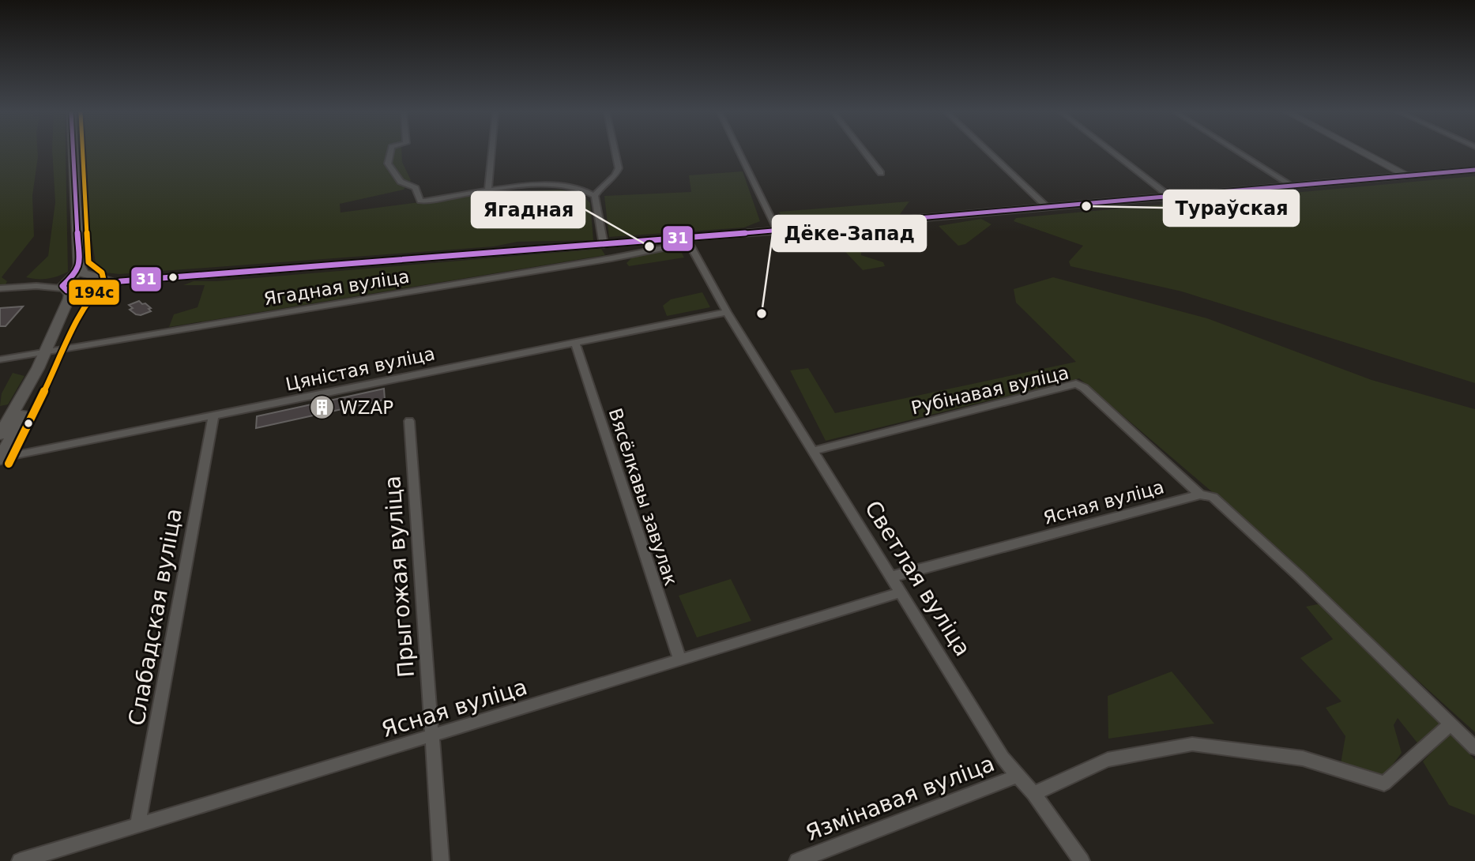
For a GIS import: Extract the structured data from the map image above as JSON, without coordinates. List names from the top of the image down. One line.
{"streets":{"street":["Ягадная вуліца","Цяністая вуліца","Рубінавая вуліца","Вясёлкавы завулак","Ясная вуліца","Прыгожая вуліца","Светлая вуліца","Слабадская вуліца","Язмінавая вуліца"]},"crossings":[["Ягадная вуліца","Светлая вуліца"],["Цяністая вуліца","Вясёлкавы завулак"],["Цяністая вуліца","Светлая вуліца"],["Цяністая вуліца","Слабадская вуліца"],["Рубінавая вуліца","Ясная вуліца"],["Рубінавая вуліца","Светлая вуліца"],["Вясёлкавы завулак","Ясная вуліца"],["Ясная вуліца","Прыгожая вуліца"],["Ясная вуліца","Светлая вуліца"],["Ясная вуліца","Слабадская вуліца"],["Светлая вуліца","Язмінавая вуліца"]],"places":{"other":["Тураўская","Ягадная","Дёке-Запад"],"building":["WZAP"]},"lines":["transit line 31","transit line 194с"]}
